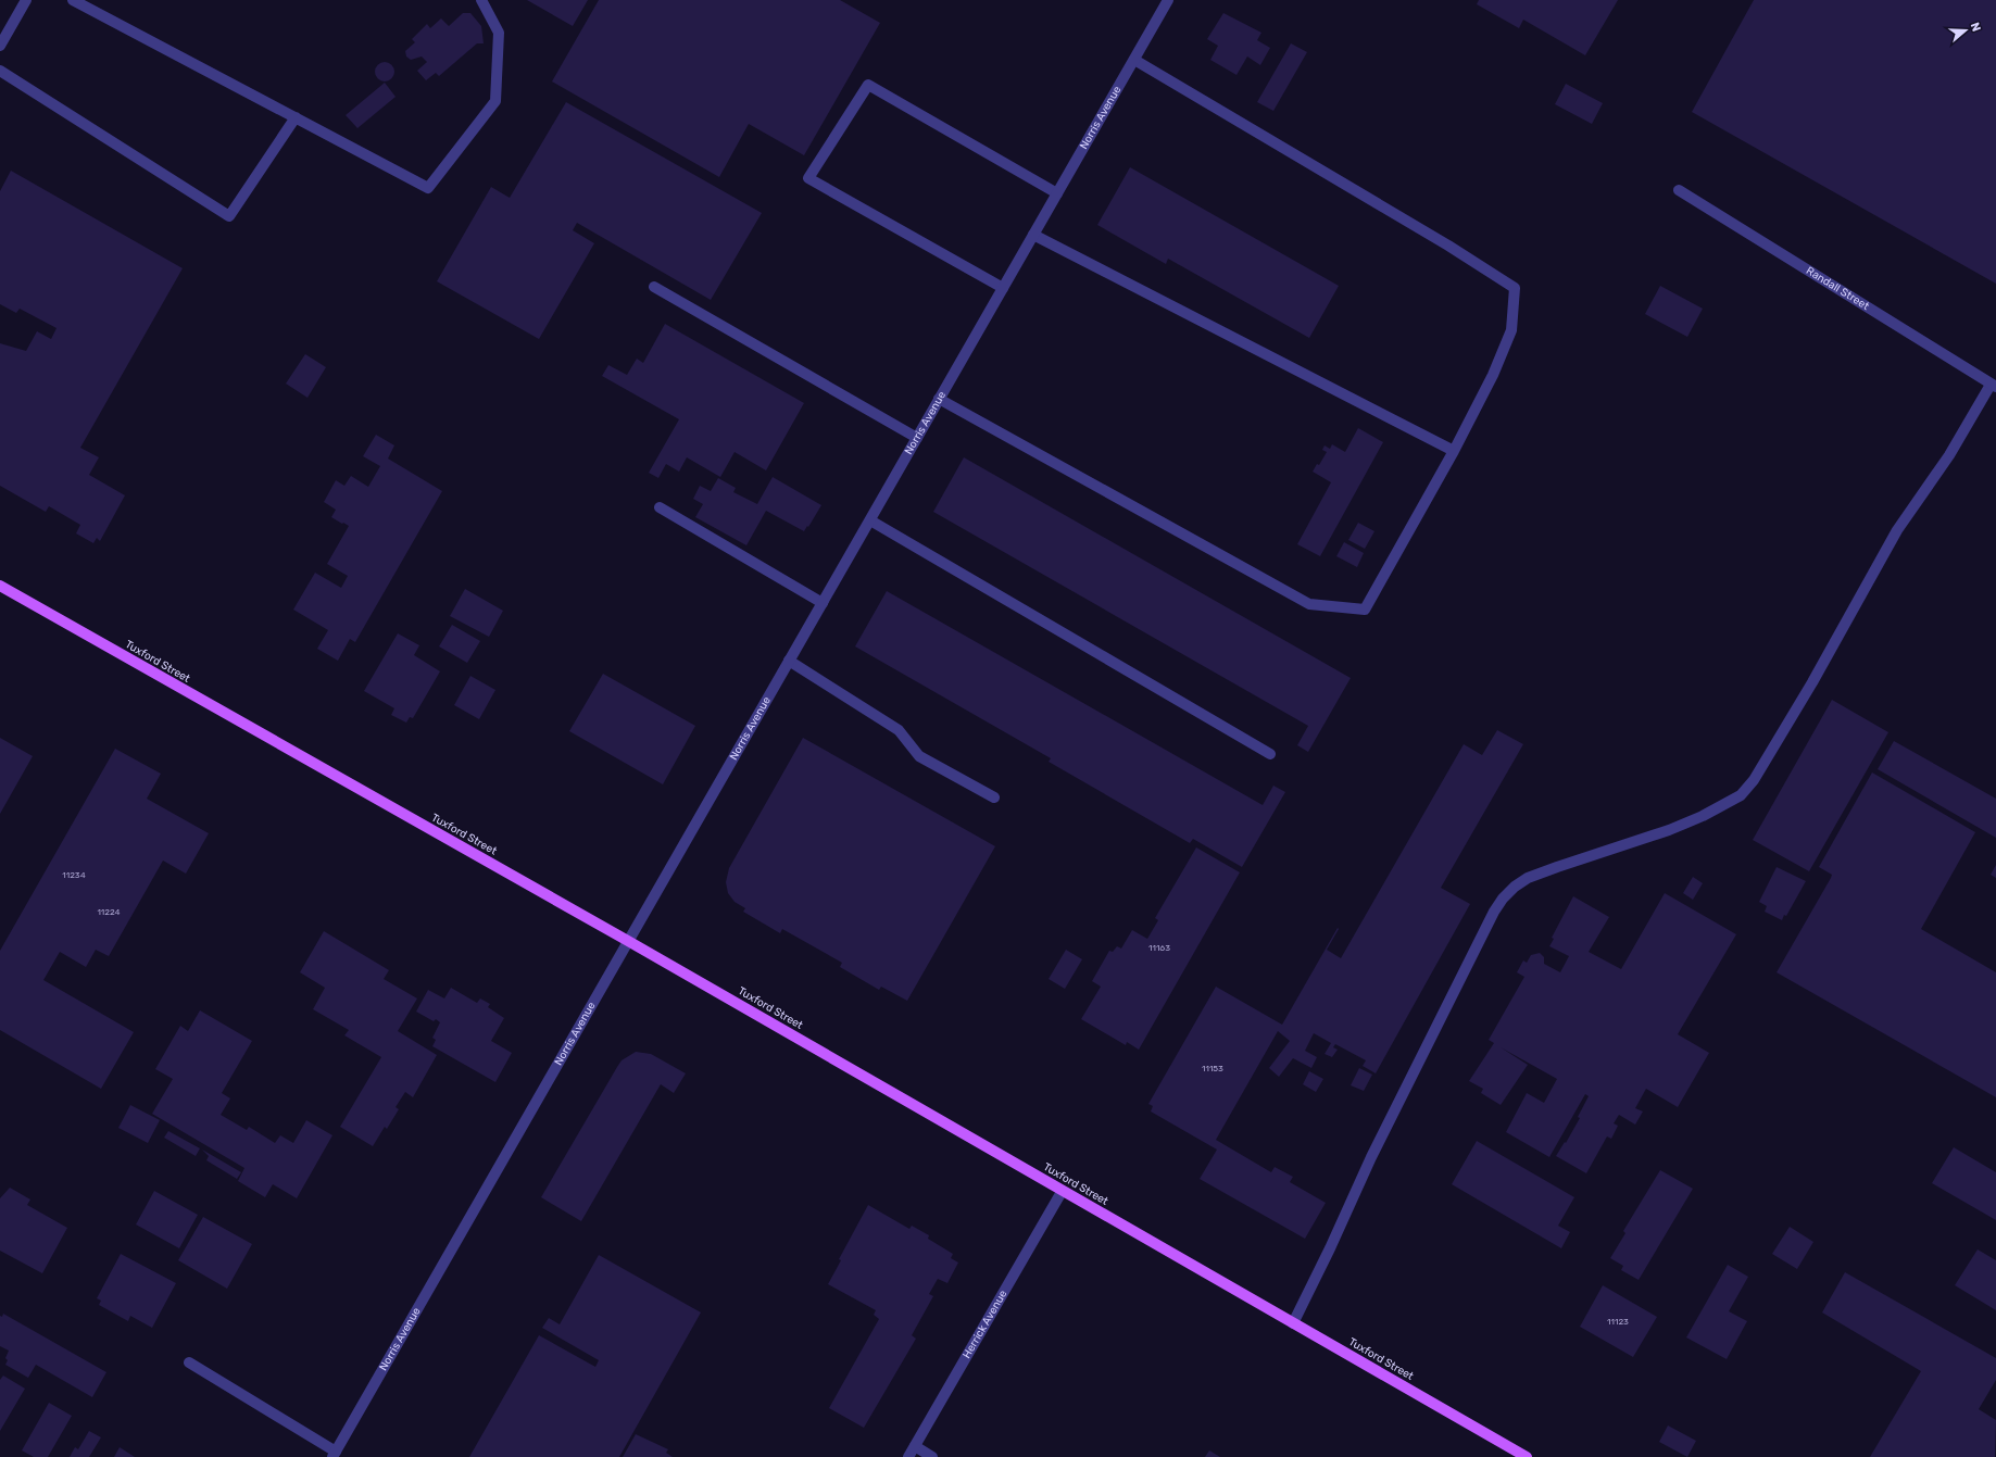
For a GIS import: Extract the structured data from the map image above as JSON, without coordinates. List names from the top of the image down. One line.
{"streets":{"main road":["Tuxford Street"],"street":["Norris Avenue","Randall Street","Herrick Avenue"]},"crossings":[["Norris Avenue","Tuxford Street"],["Tuxford Street","Herrick Avenue"]],"house_numbers":["11234","11224","11163","11153","11123"],"north":"right"}
